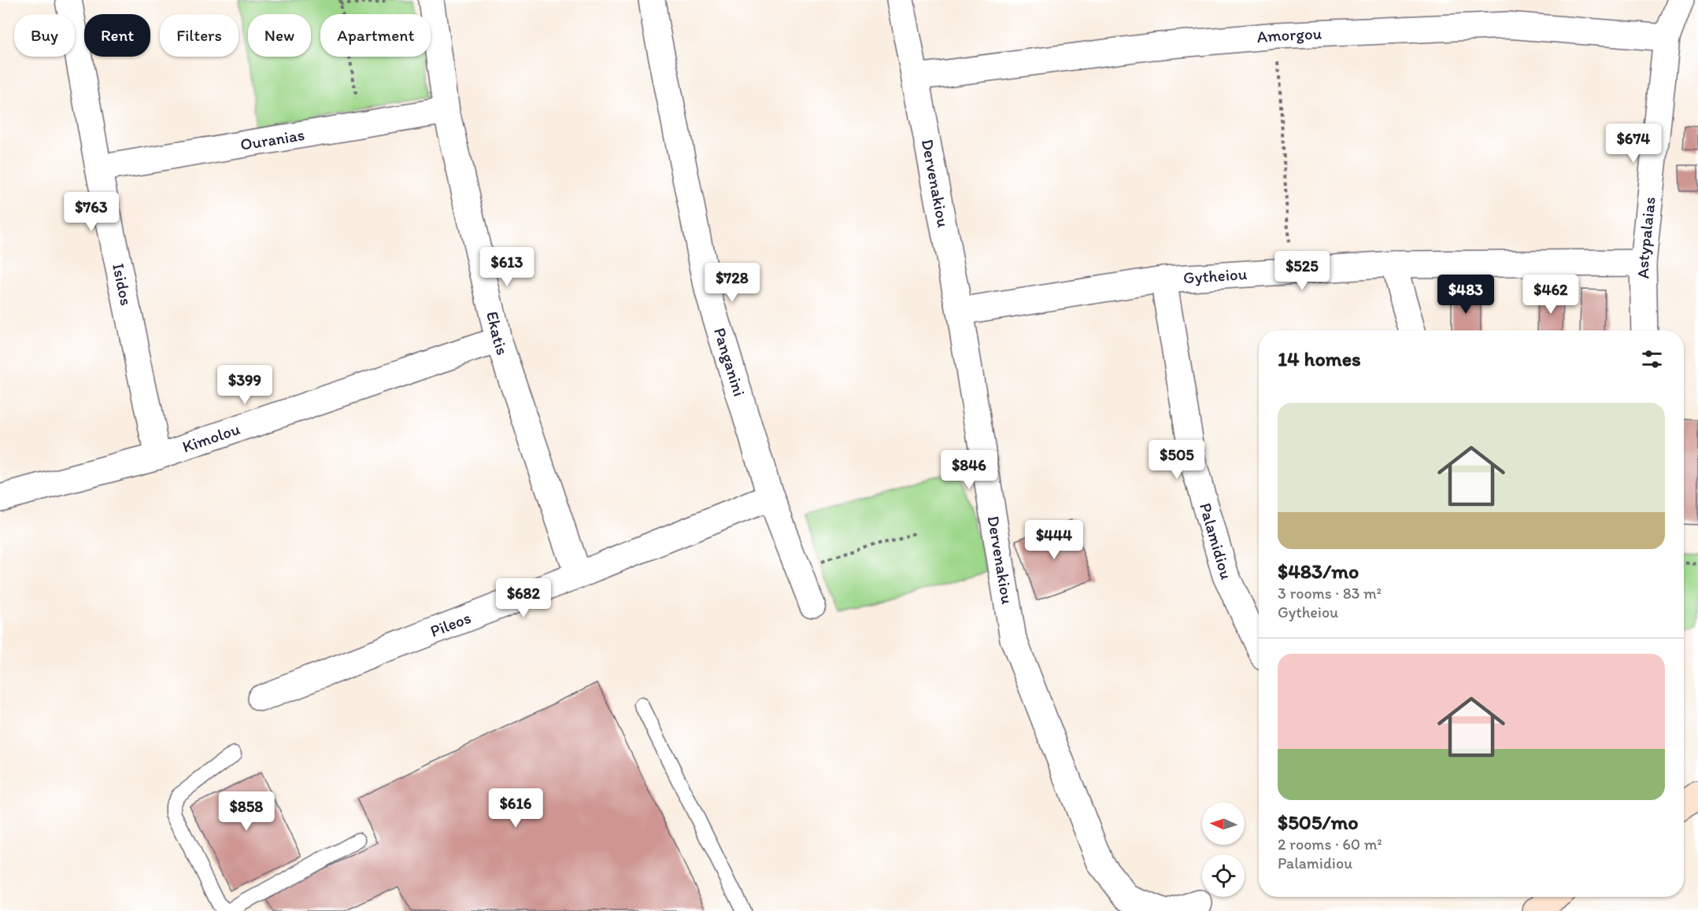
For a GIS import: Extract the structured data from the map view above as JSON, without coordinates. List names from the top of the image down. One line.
{"streets":{"street":["Amorgou","Ouranias","Dervenakiou","Astypalaias","Gytheiou","Isidos","Ekatis","Panganini","Kimolou","Palamidiou","Pileos"]},"crossings":[["Amorgou","Dervenakiou"],["Amorgou","Astypalaias"],["Ouranias","Isidos"],["Ouranias","Ekatis"],["Dervenakiou","Gytheiou"],["Astypalaias","Gytheiou"],["Gytheiou","Palamidiou"],["Isidos","Kimolou"],["Ekatis","Kimolou"],["Ekatis","Pileos"],["Panganini","Pileos"]],"north":"left","page":{"chip":["Buy","Rent","Filters","New","Apartment"],"price":["$674","$763","$613","$525","$728","$483","$462","$399","$505","$846","$444","$682","$616","$858"],"heading":"14 homes","list":[{"name":"$483/mo","note":"3 rooms · 83 m² · Gytheiou"},{"name":"$505/mo","note":"2 rooms · 60 m² · Palamidiou"}]}}
